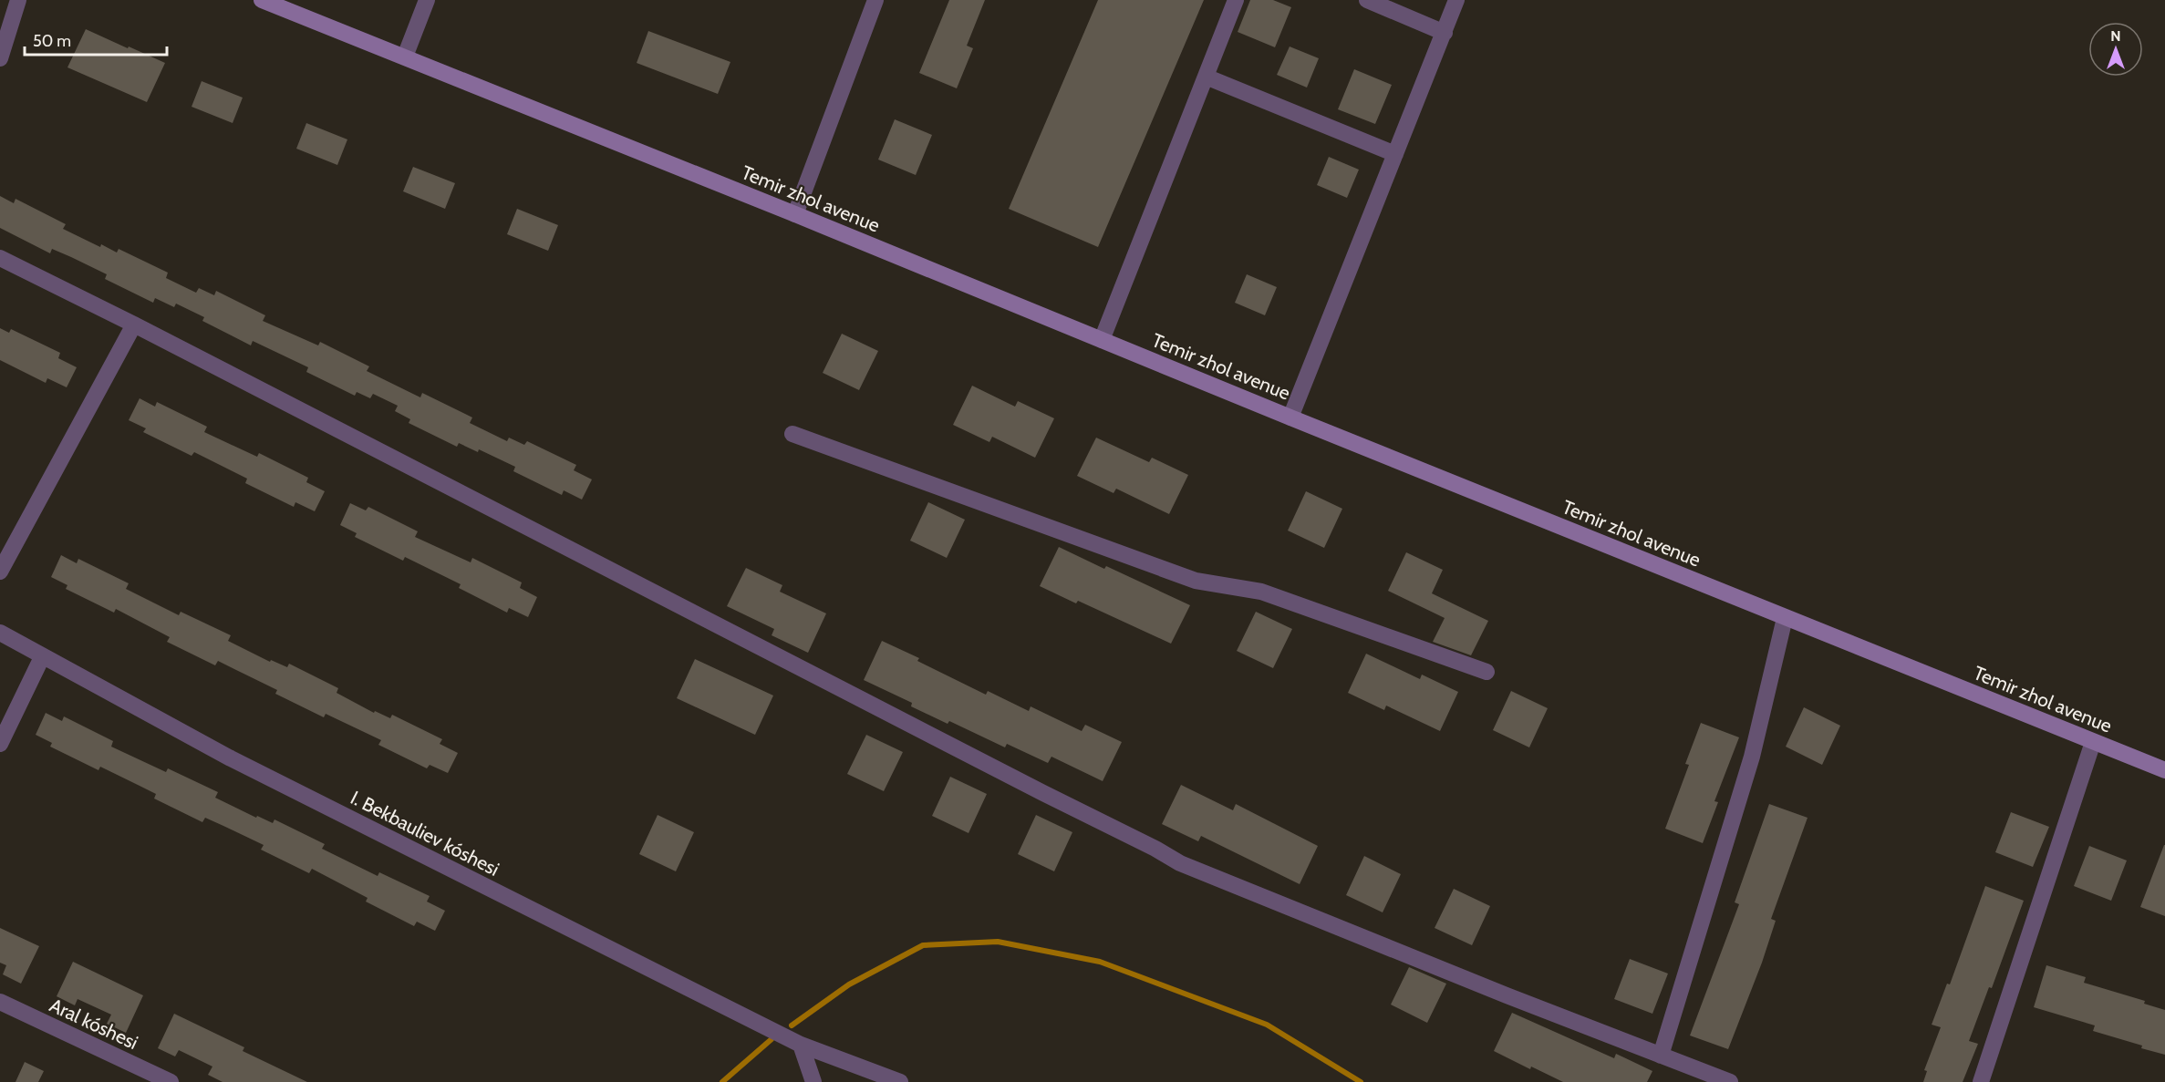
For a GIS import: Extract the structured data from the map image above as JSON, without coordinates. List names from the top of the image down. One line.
{"streets":{"street":["Temir zhol avenue","I. Bekbauliev kóshesi","Aral kóshesi"]},"scale_bar":"50 m","north":"top"}
